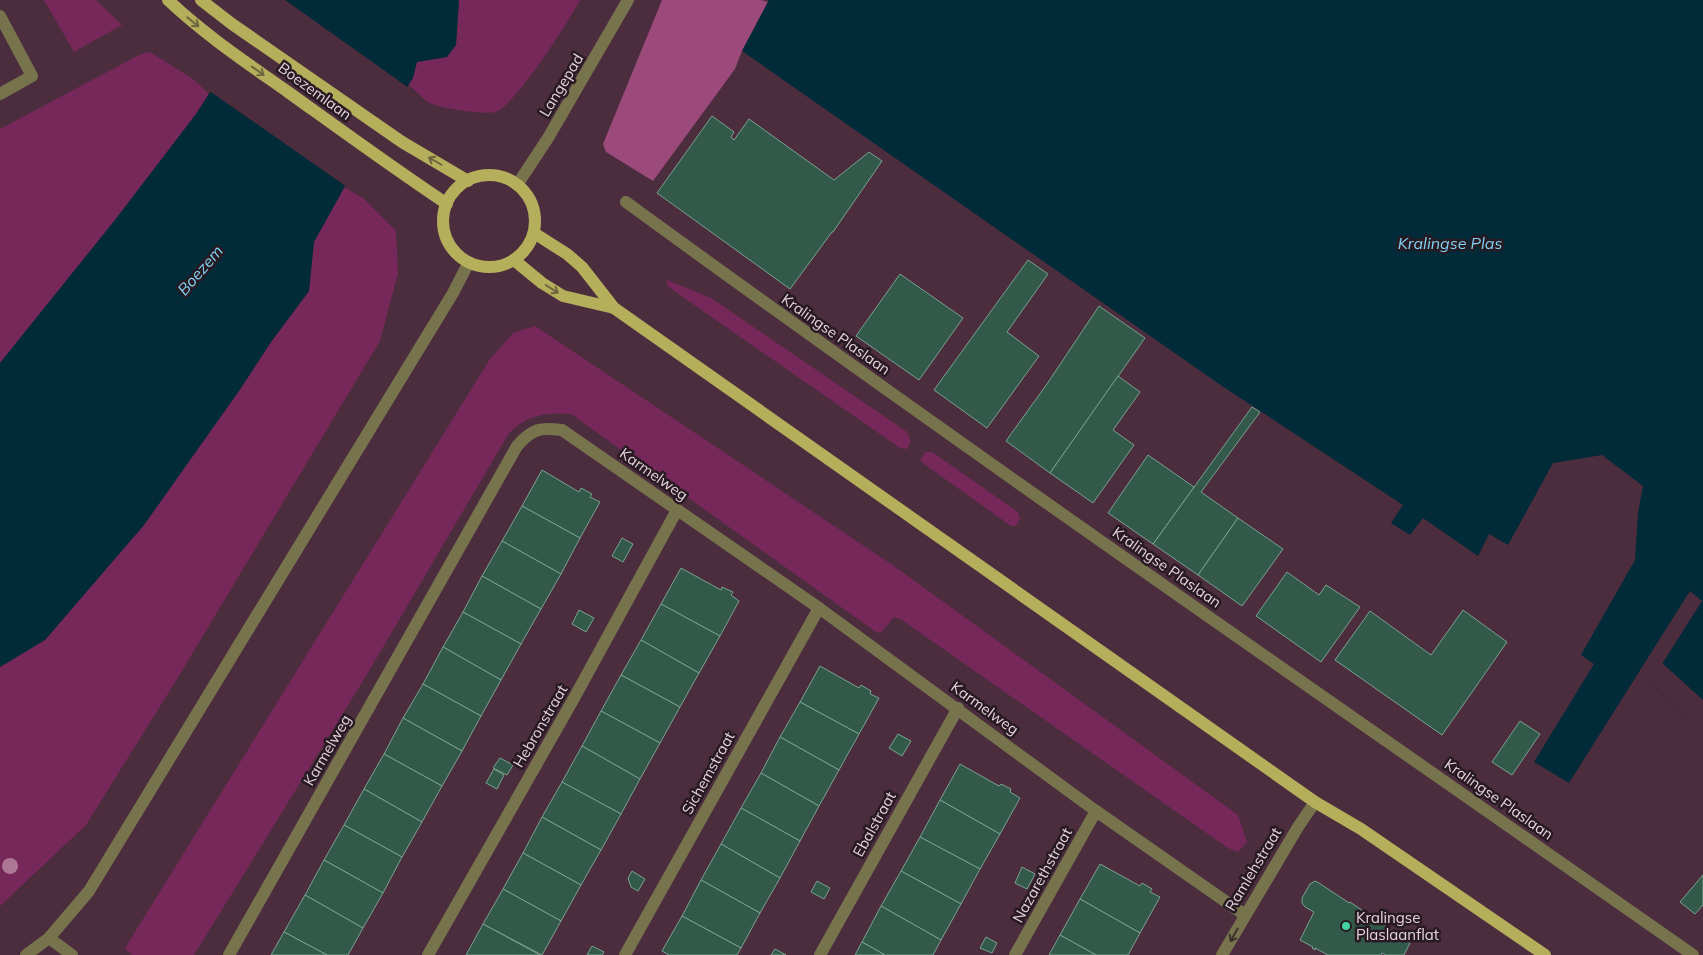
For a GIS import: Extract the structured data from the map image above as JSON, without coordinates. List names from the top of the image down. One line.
{"streets":{"main road":["Boezemlaan"],"street":["Langepad","Kralingse Plaslaan","Karmelweg","Hebronstraat","Sichemstraat","Ebalstraat","Ramlehstraat","Nazarethstraat"]},"crossings":[["Langepad","Boezemlaan"],["Karmelweg","Hebronstraat"],["Karmelweg","Sichemstraat"],["Karmelweg","Ebalstraat"],["Karmelweg","Ramlehstraat"],["Karmelweg","Nazarethstraat"]],"water":["Kralingse Plas","Boezem"],"places":["Kralingse Plaslaanflat"]}
